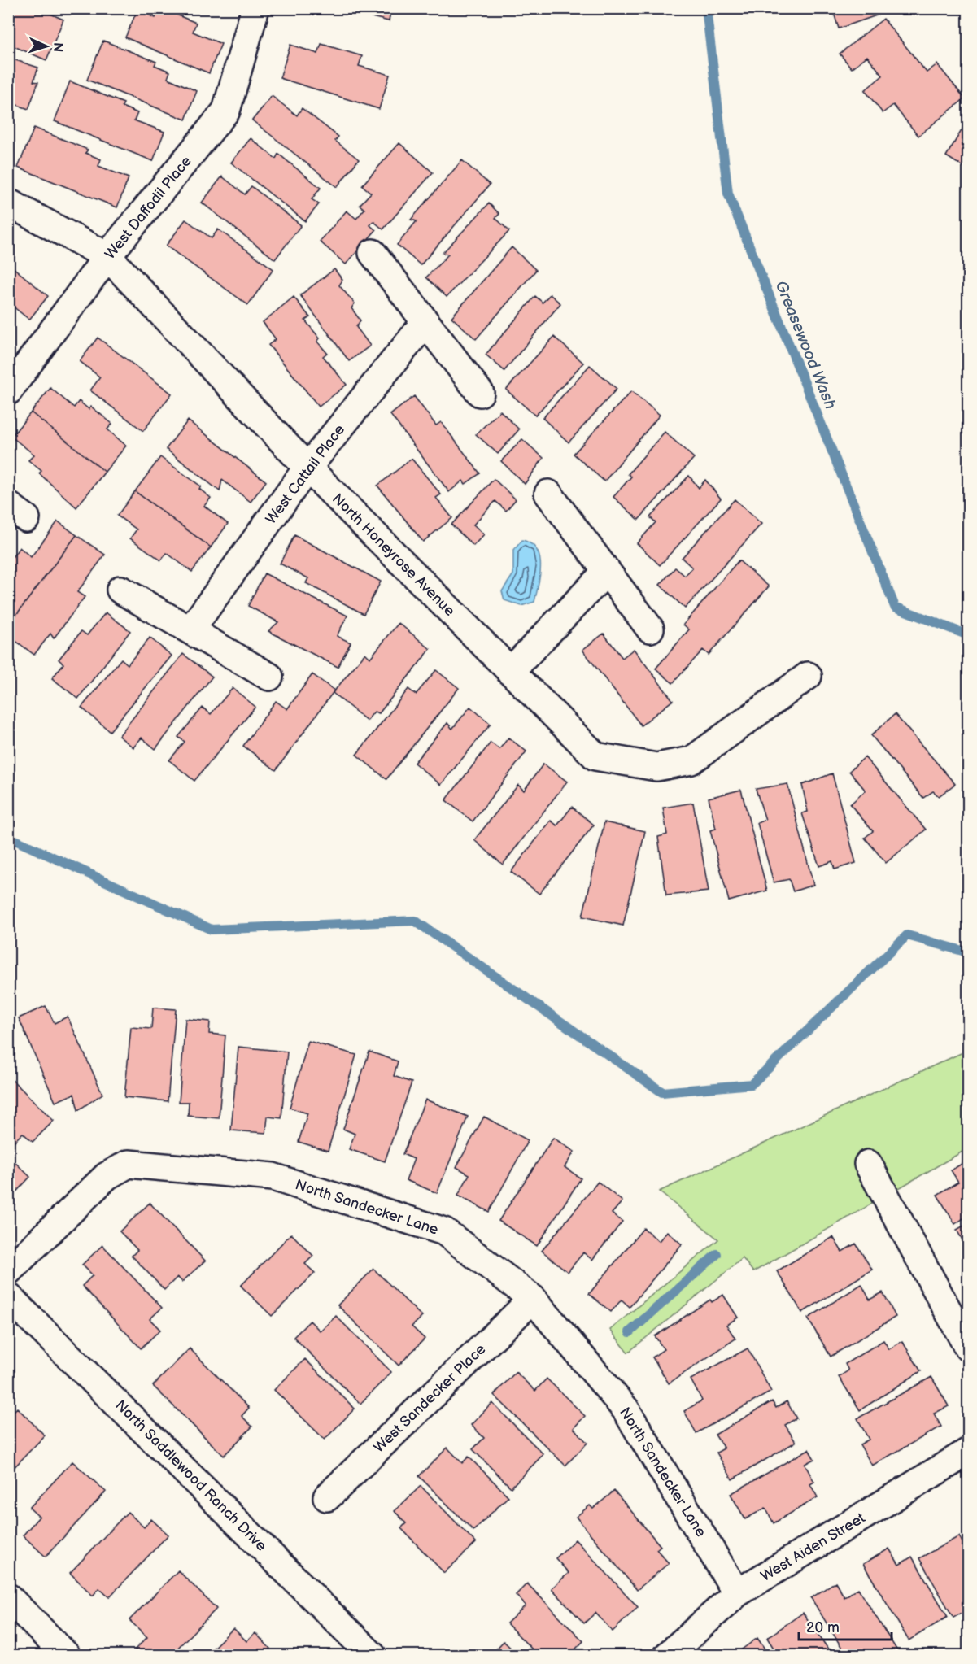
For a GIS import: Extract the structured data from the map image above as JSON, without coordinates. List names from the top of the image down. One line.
{"streets":{"street":["West Daffodil Place","West Cattail Place","North Honeyrose Avenue","North Sandecker Lane","West Sandecker Place","North Saddlewood Ranch Drive","West Aiden Street"]},"crossings":[["West Daffodil Place","North Honeyrose Avenue"],["West Cattail Place","North Honeyrose Avenue"],["North Sandecker Lane","West Sandecker Place"],["North Sandecker Lane","West Aiden Street"]],"water":["Greasewood Wash"],"scale_bar":"20 m","north":"right"}
